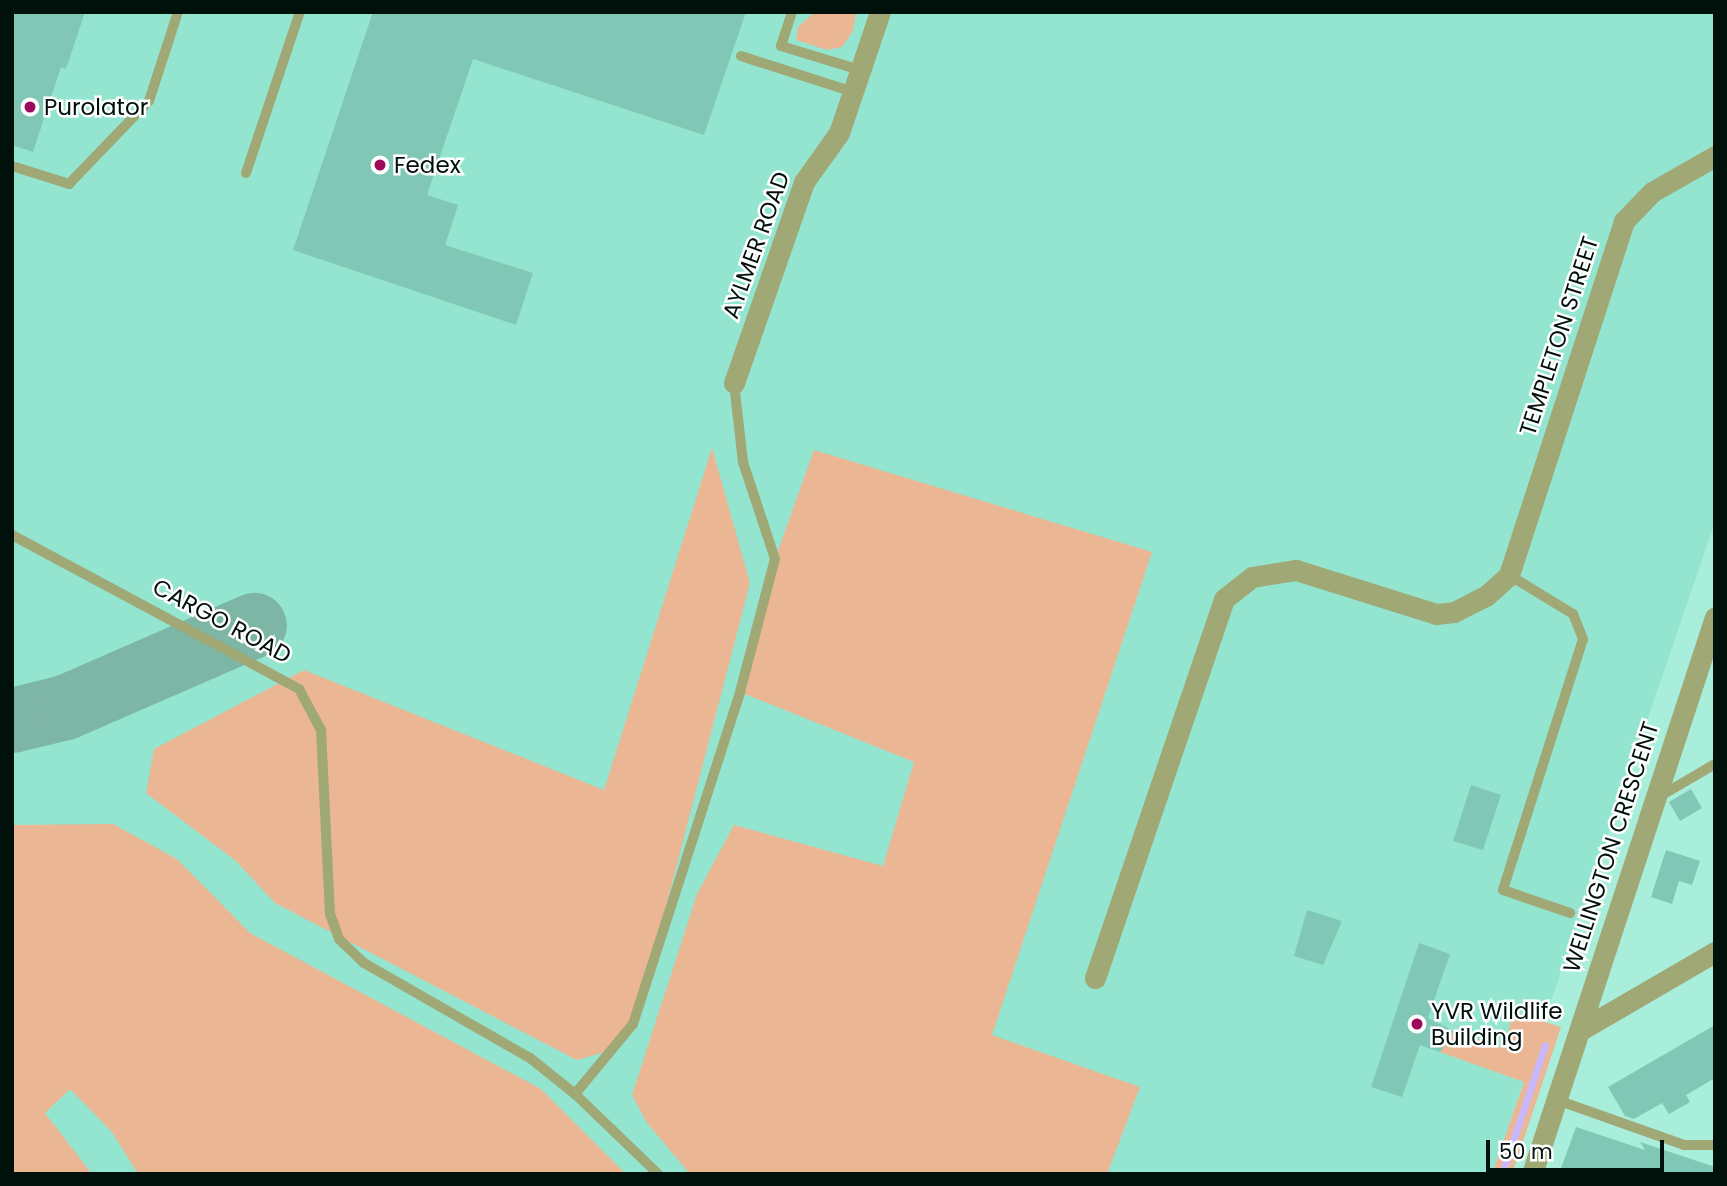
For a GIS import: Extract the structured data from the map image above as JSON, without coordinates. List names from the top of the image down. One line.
{"streets":{"street":["AYLMER ROAD","TEMPLETON STREET","WELLINGTON CRESCENT"],"lane":["CARGO ROAD"]},"places":["Purolator","Fedex","YVR Wildlife Building"],"scale_bar":"50 m"}
